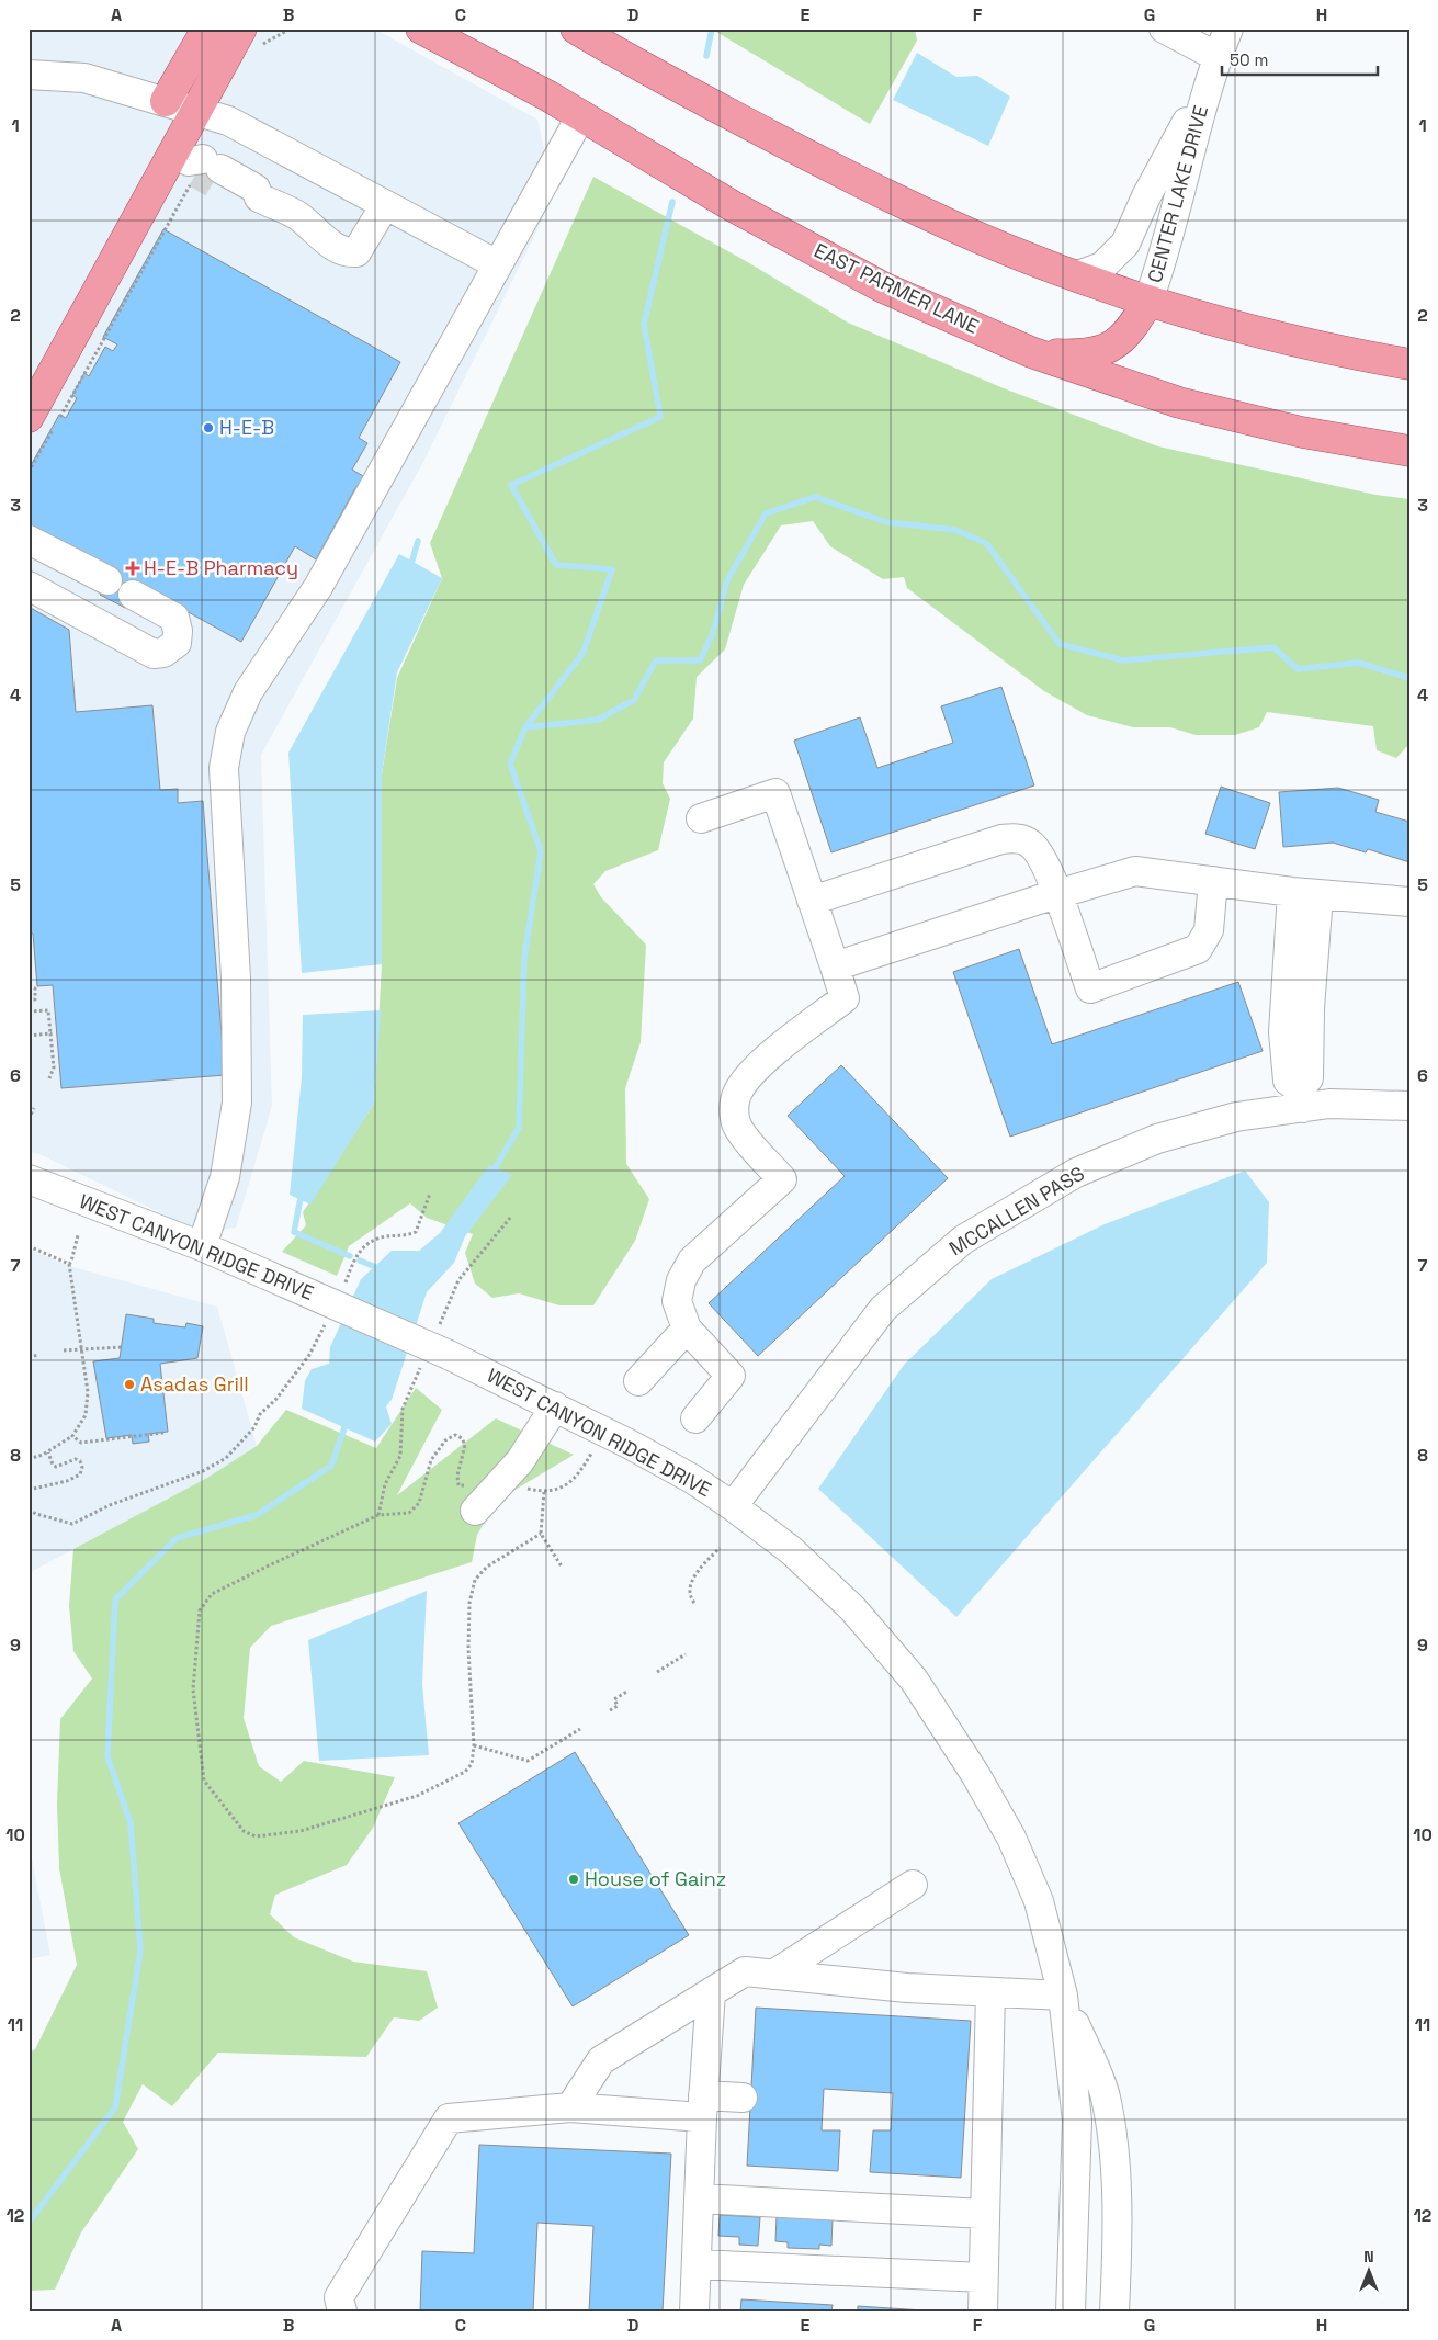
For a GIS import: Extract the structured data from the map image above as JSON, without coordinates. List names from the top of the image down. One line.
{"streets":{"main road":["EAST PARMER LANE"],"street":["CENTER LAKE DRIVE","MCCALLEN PASS","WEST CANYON RIDGE DRIVE"]},"crossings":[["MCCALLEN PASS","WEST CANYON RIDGE DRIVE"]],"places":{"other":["H-E-B","Asadas Grill","House of Gainz"],"health":["H-E-B Pharmacy"]},"scale_bar":"50 m","north":"top","grid":{"columns":["A","B","C","D","E","F","G","H"],"rows":["1","2","3","4","5","6","7","8","9","10","11","12"]}}
